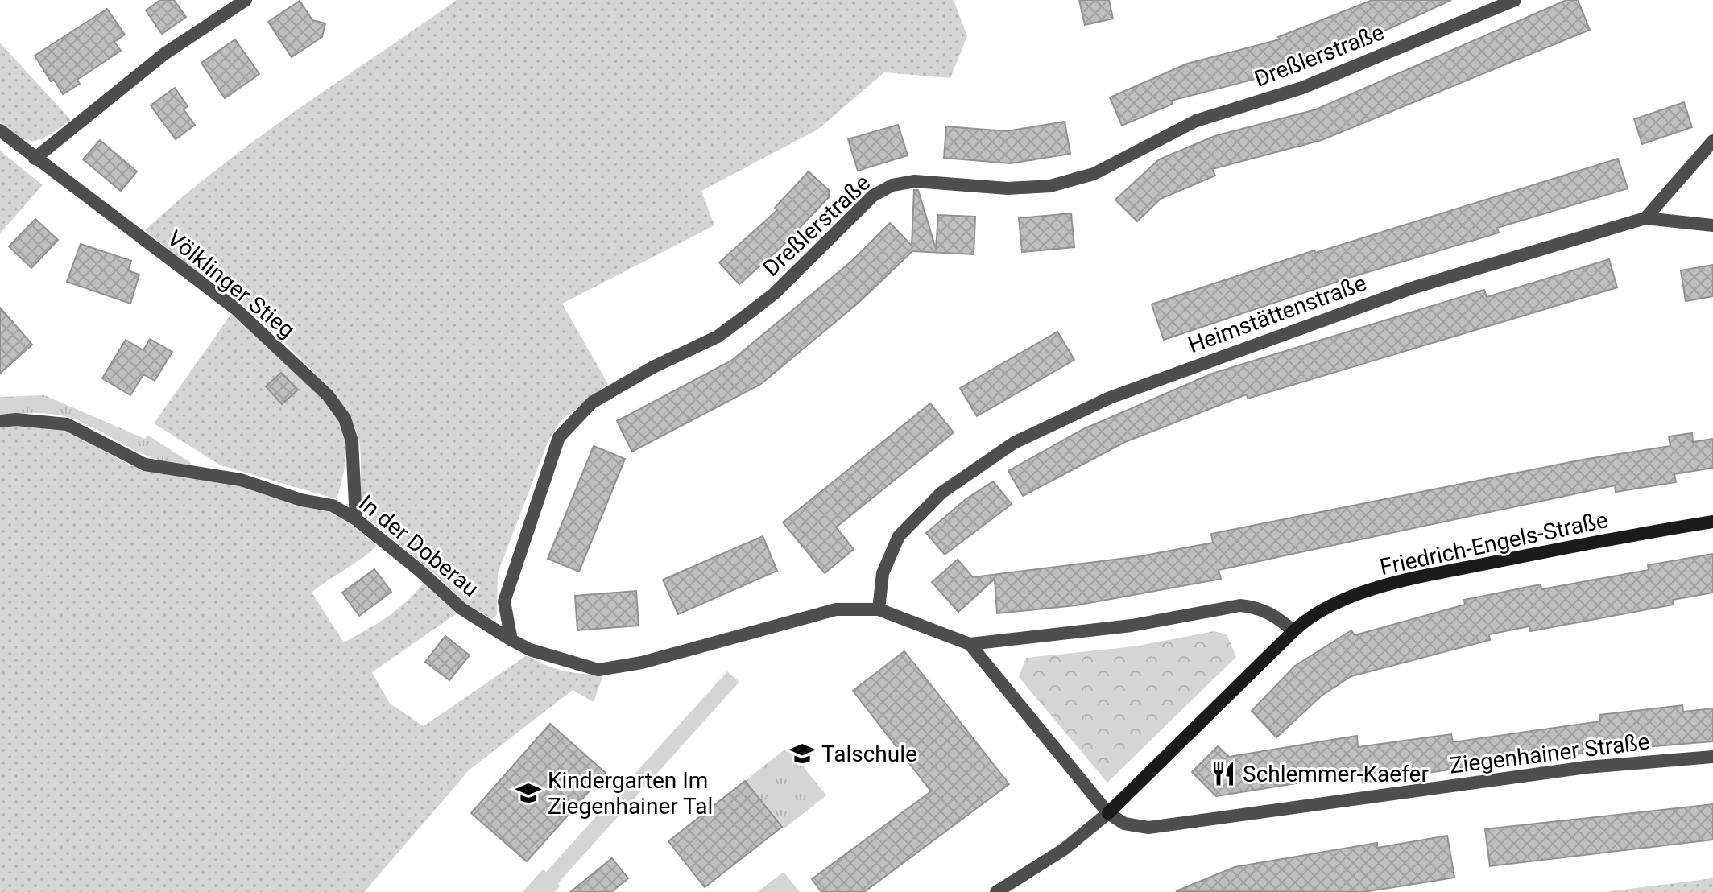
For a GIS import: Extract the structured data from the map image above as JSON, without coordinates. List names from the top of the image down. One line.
{"streets":{"street":["Dreßlerstraße","Völklinger Stieg","Heimstättenstraße","Friedrich-Engels-Straße","In der Doberau","Ziegenhainer Straße"]},"crossings":[["Dreßlerstraße","In der Doberau"],["Völklinger Stieg","In der Doberau"],["Heimstättenstraße","In der Doberau"],["Friedrich-Engels-Straße","Ziegenhainer Straße"]],"places":{"school or university":["Talschule","Kindergarten Im Ziegenhainer Tal"],"restaurant":["Schlemmer-Kaefer"]}}
